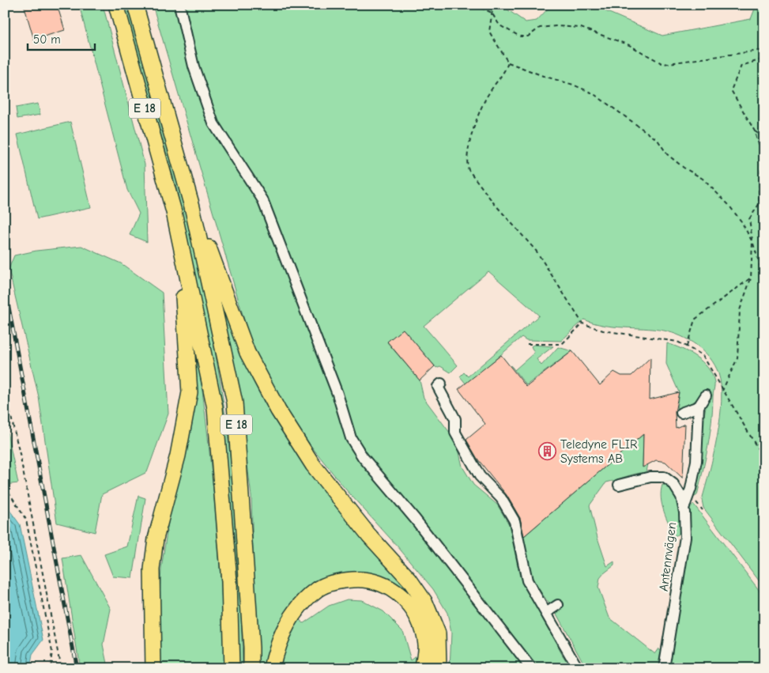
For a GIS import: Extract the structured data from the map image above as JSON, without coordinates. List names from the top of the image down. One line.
{"streets":{"highway":["E 18"],"street":["Antennvägen"]},"places":{"building":["Teledyne FLIR Systems AB"]},"scale_bar":"50 m"}
